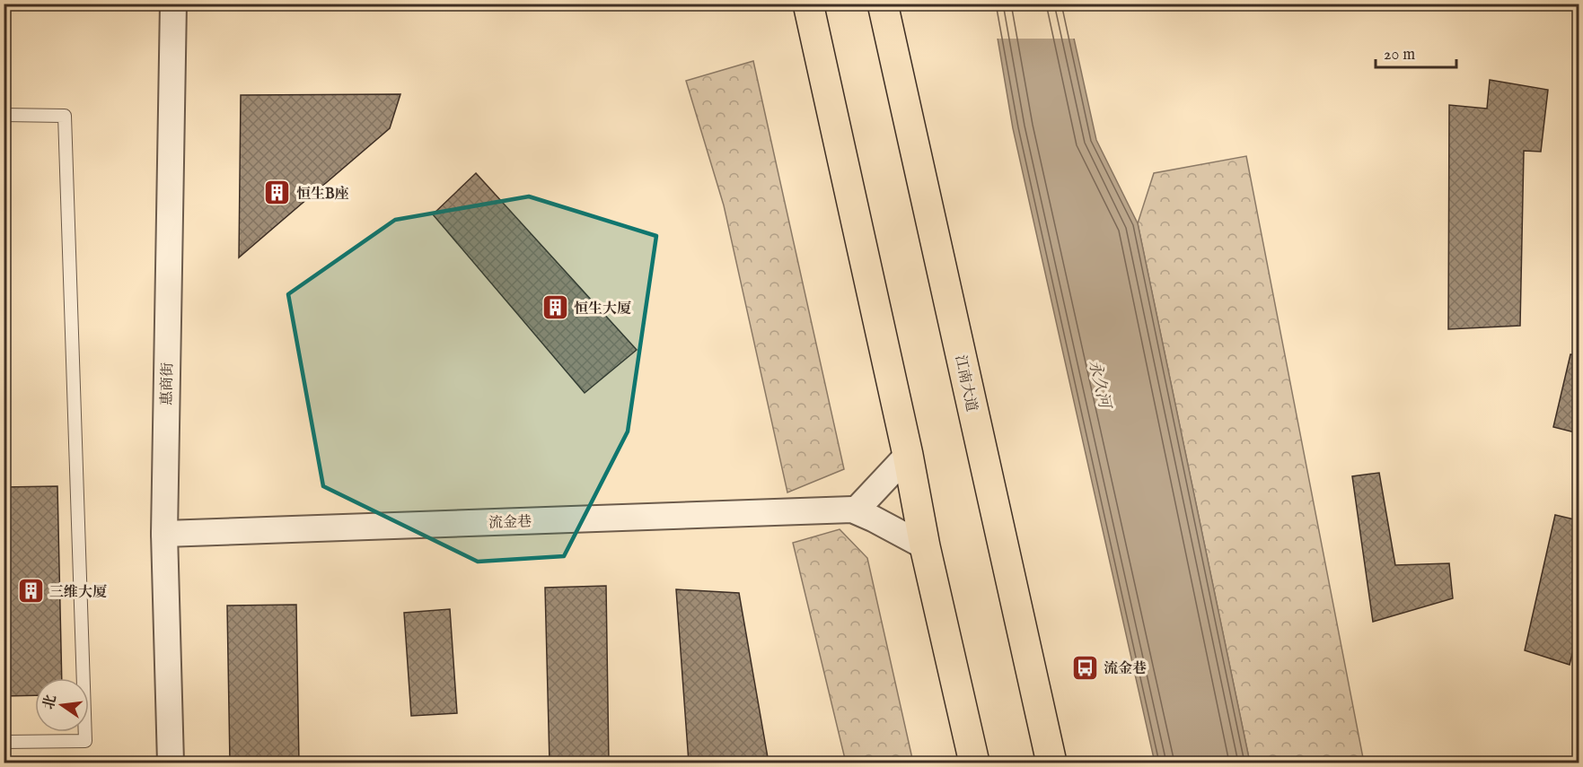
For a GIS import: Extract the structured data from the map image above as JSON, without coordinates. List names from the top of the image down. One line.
{"streets":{"main road":["江南大道"],"street":["惠商街","流金巷"]},"crossings":[["惠商街","流金巷"]],"water":["永久河"],"places":{"building":["恒生B座","恒生大厦","三维大厦"],"bus stop":["流金巷"]},"scale_bar":"20 m","north":"left"}
